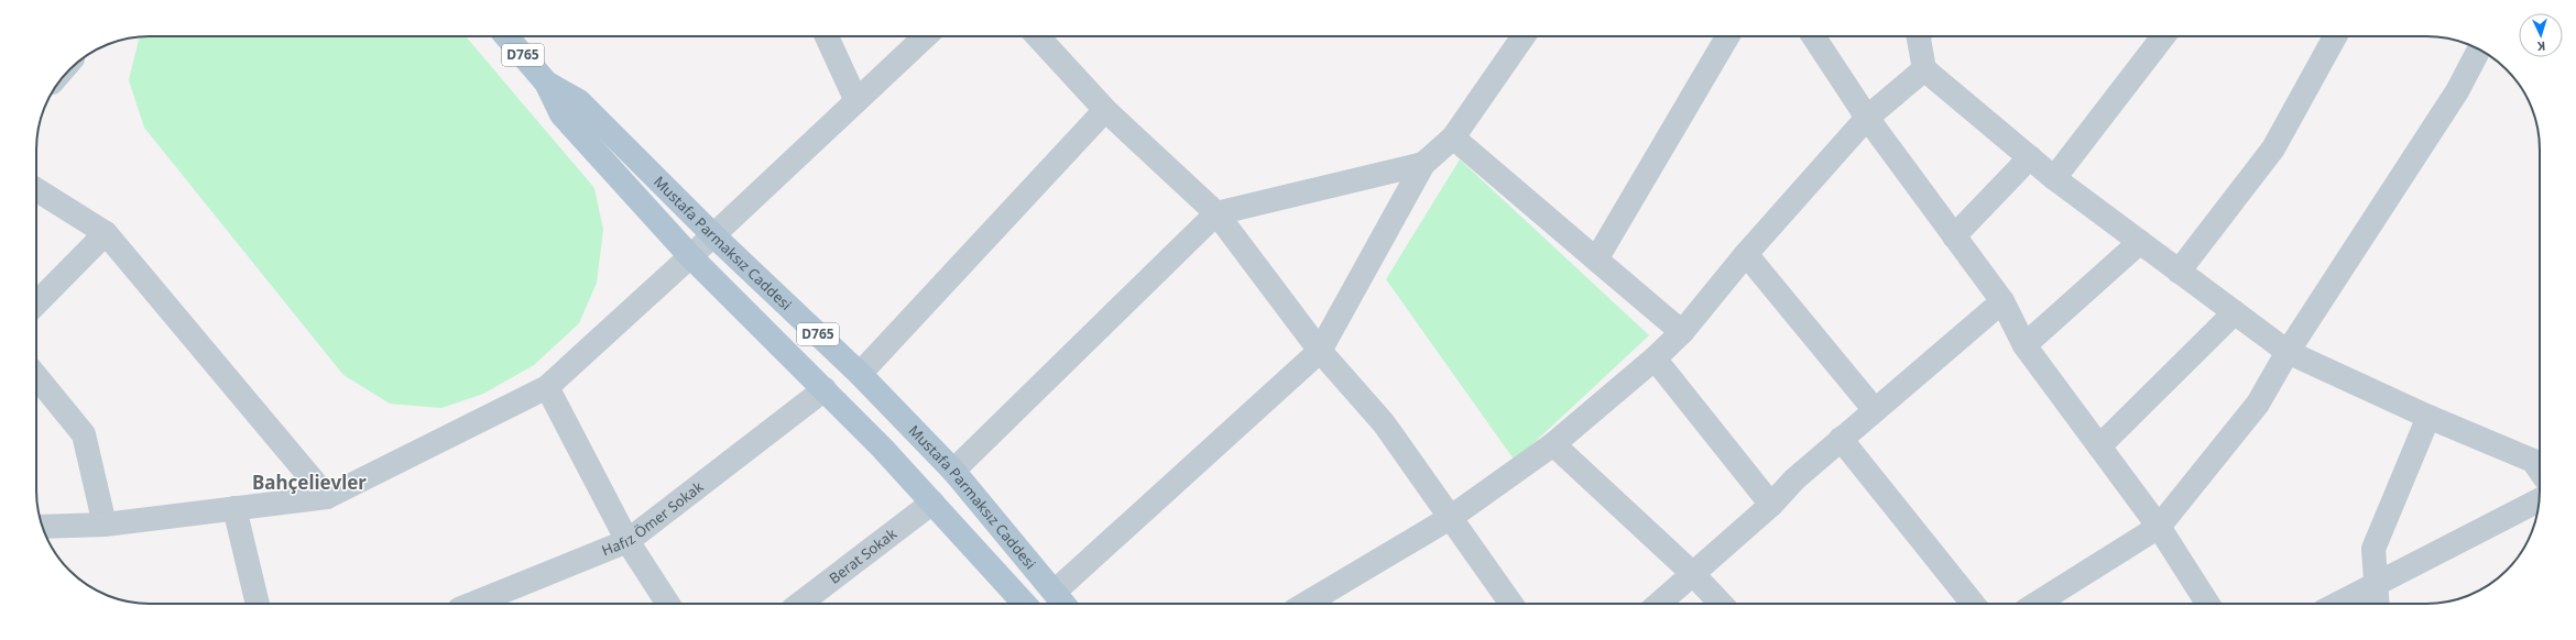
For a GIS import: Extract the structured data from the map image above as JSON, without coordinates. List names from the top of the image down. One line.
{"streets":{"main road":["D765","Mustafa Parmaksız Caddesi"],"street":["Hafız Ömer Sokak","Berat Sokak"]},"crossings":[["Mustafa Parmaksız Caddesi","Hafız Ömer Sokak"],["Mustafa Parmaksız Caddesi","Berat Sokak"]],"districts":["Bahçelievler"],"north":"bottom"}
